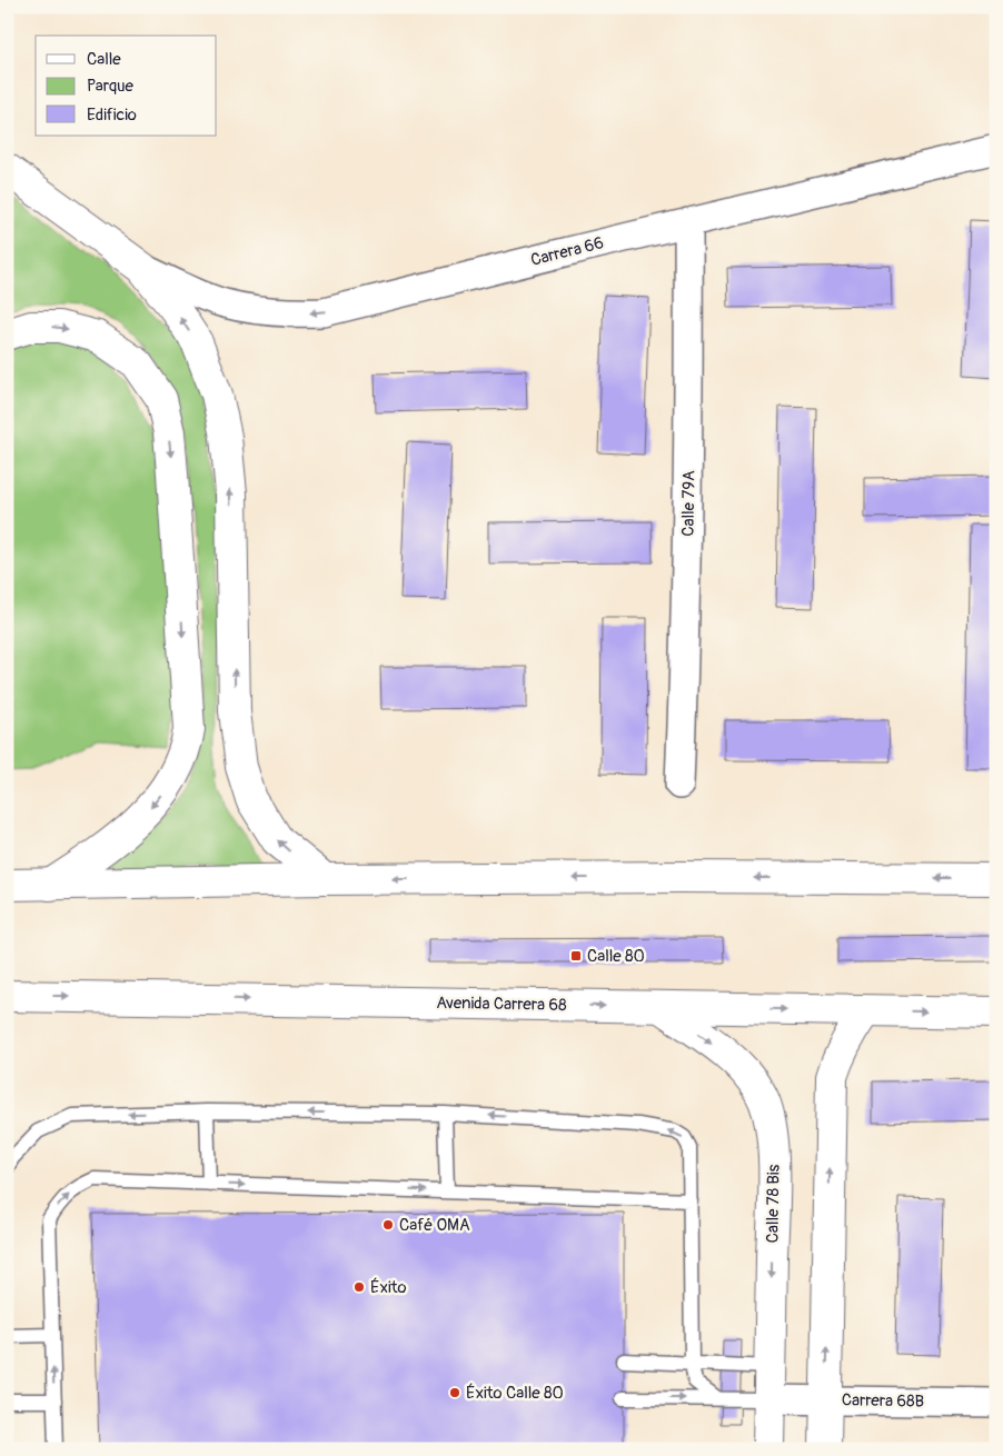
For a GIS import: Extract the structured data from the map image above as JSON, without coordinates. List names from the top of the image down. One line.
{"streets":{"main road":["Avenida Carrera 68","Calle 78 Bis"],"street":["Carrera 66","Calle 79A","Carrera 68B"]},"crossings":[["Carrera 66","Calle 79A"],["Avenida Carrera 68","Calle 78 Bis"],["Calle 78 Bis","Carrera 68B"]],"one_way":["Carrera 66"],"places":{"transit":["Calle 80"],"other":["Café OMA","Éxito","Éxito Calle 80"]},"legend":["Calle","Parque","Edificio"]}
